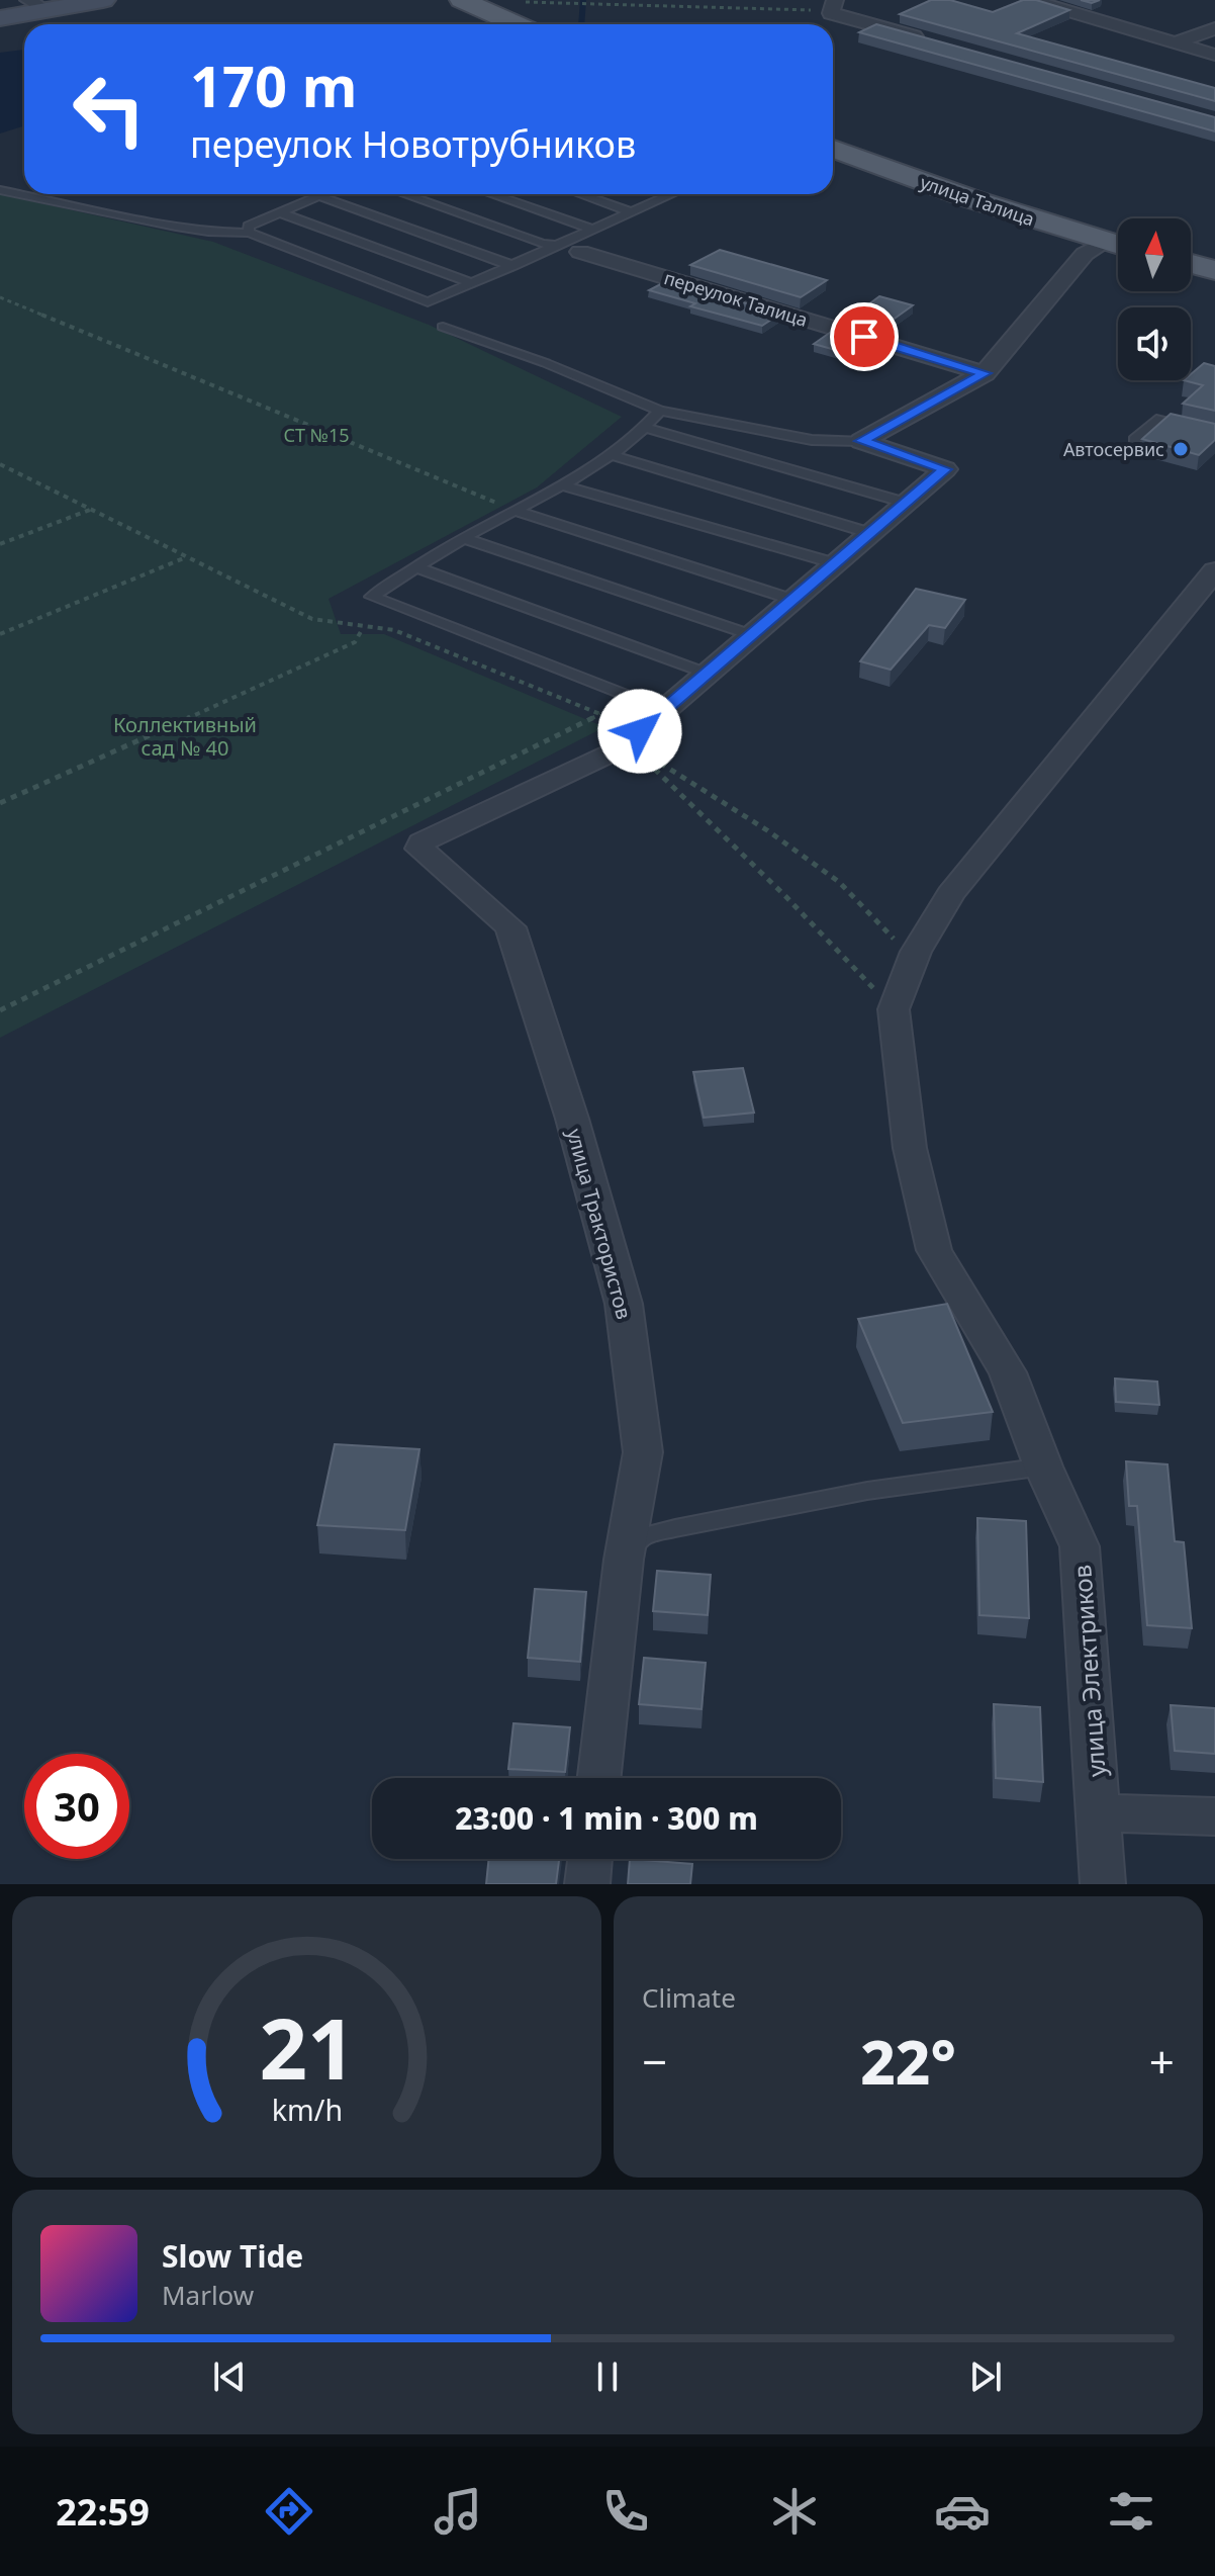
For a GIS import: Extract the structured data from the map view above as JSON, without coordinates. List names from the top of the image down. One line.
{"streets":{"main road":["улица Талица"],"street":["переулок Талица","улица Трактористов","улица Электриков"]},"parks":["СТ №15","Коллективный сад № 40"],"places":["Автосервис"],"north":"top","page":{"turn":["170 m","переулок Новотрубников"],"limit":"30","trip":"23:00 · 1 min · 300 m","tile":"Climate","heat":["−","22°","+"],"song":["Slow Tide","Marlow"],"tabs":"22:59","gauge":["21","km/h"]}}
